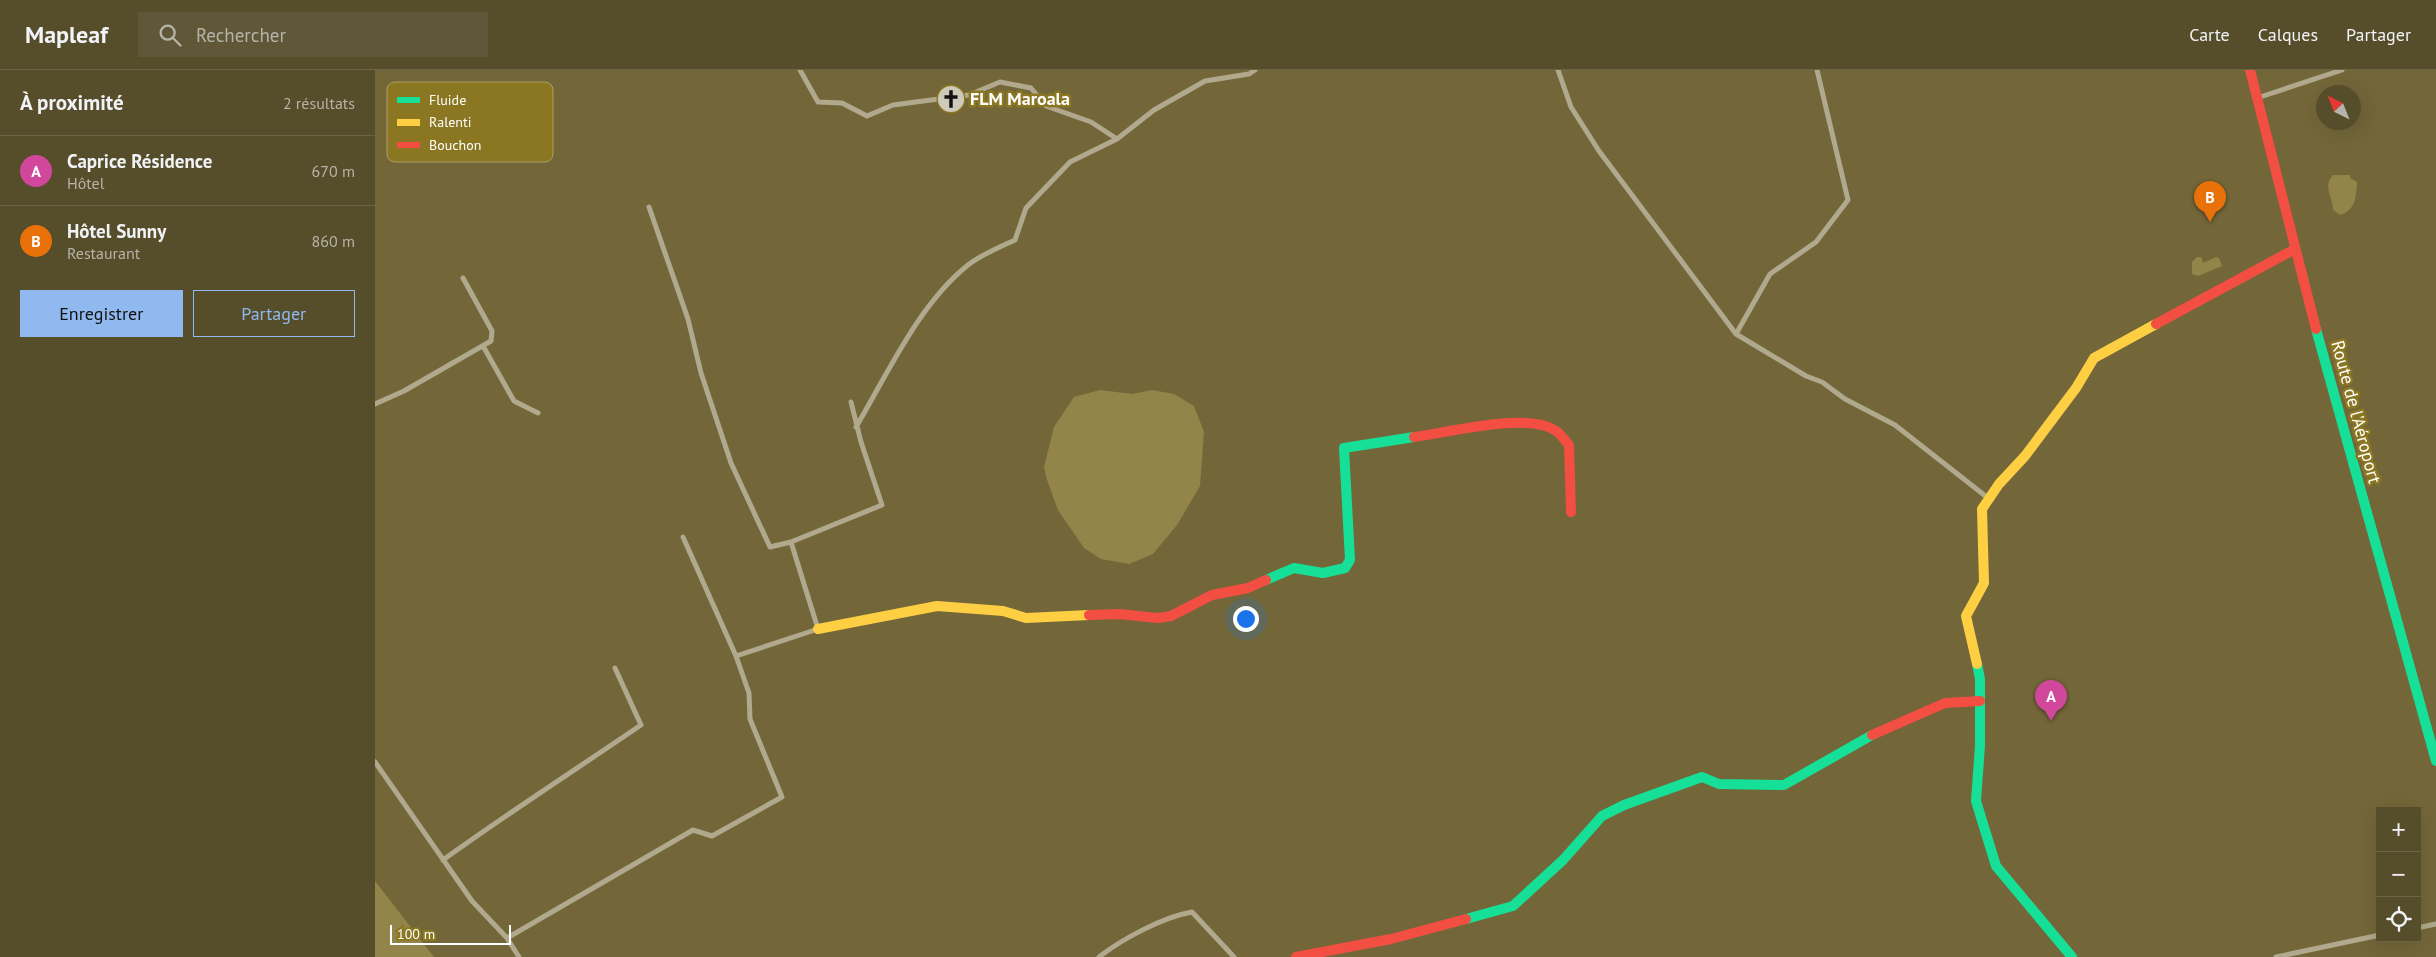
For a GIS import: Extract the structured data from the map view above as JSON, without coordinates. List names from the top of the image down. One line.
{"streets":{"street":["Route de l'Aéroport"]},"places":{"church":["FLM Maroala"]},"legend":["Fluide","Ralenti","Bouchon"],"scale_bar":"100 m","north":"top left","page":{"header":"Mapleaf","search":"Rechercher","nav":["Carte","Calques","Partager"],"heading":["À proximité","2 résultats"],"list":[{"mark":"A","name":"Caprice Résidence","note":"Hôtel","value":"670 m"},{"mark":"B","name":"Hôtel Sunny","note":"Restaurant","value":"860 m"}],"pins":["B","A"],"buttons":["Enregistrer","Partager"],"map_buttons":["+","−"],"scale":"100 m"}}
